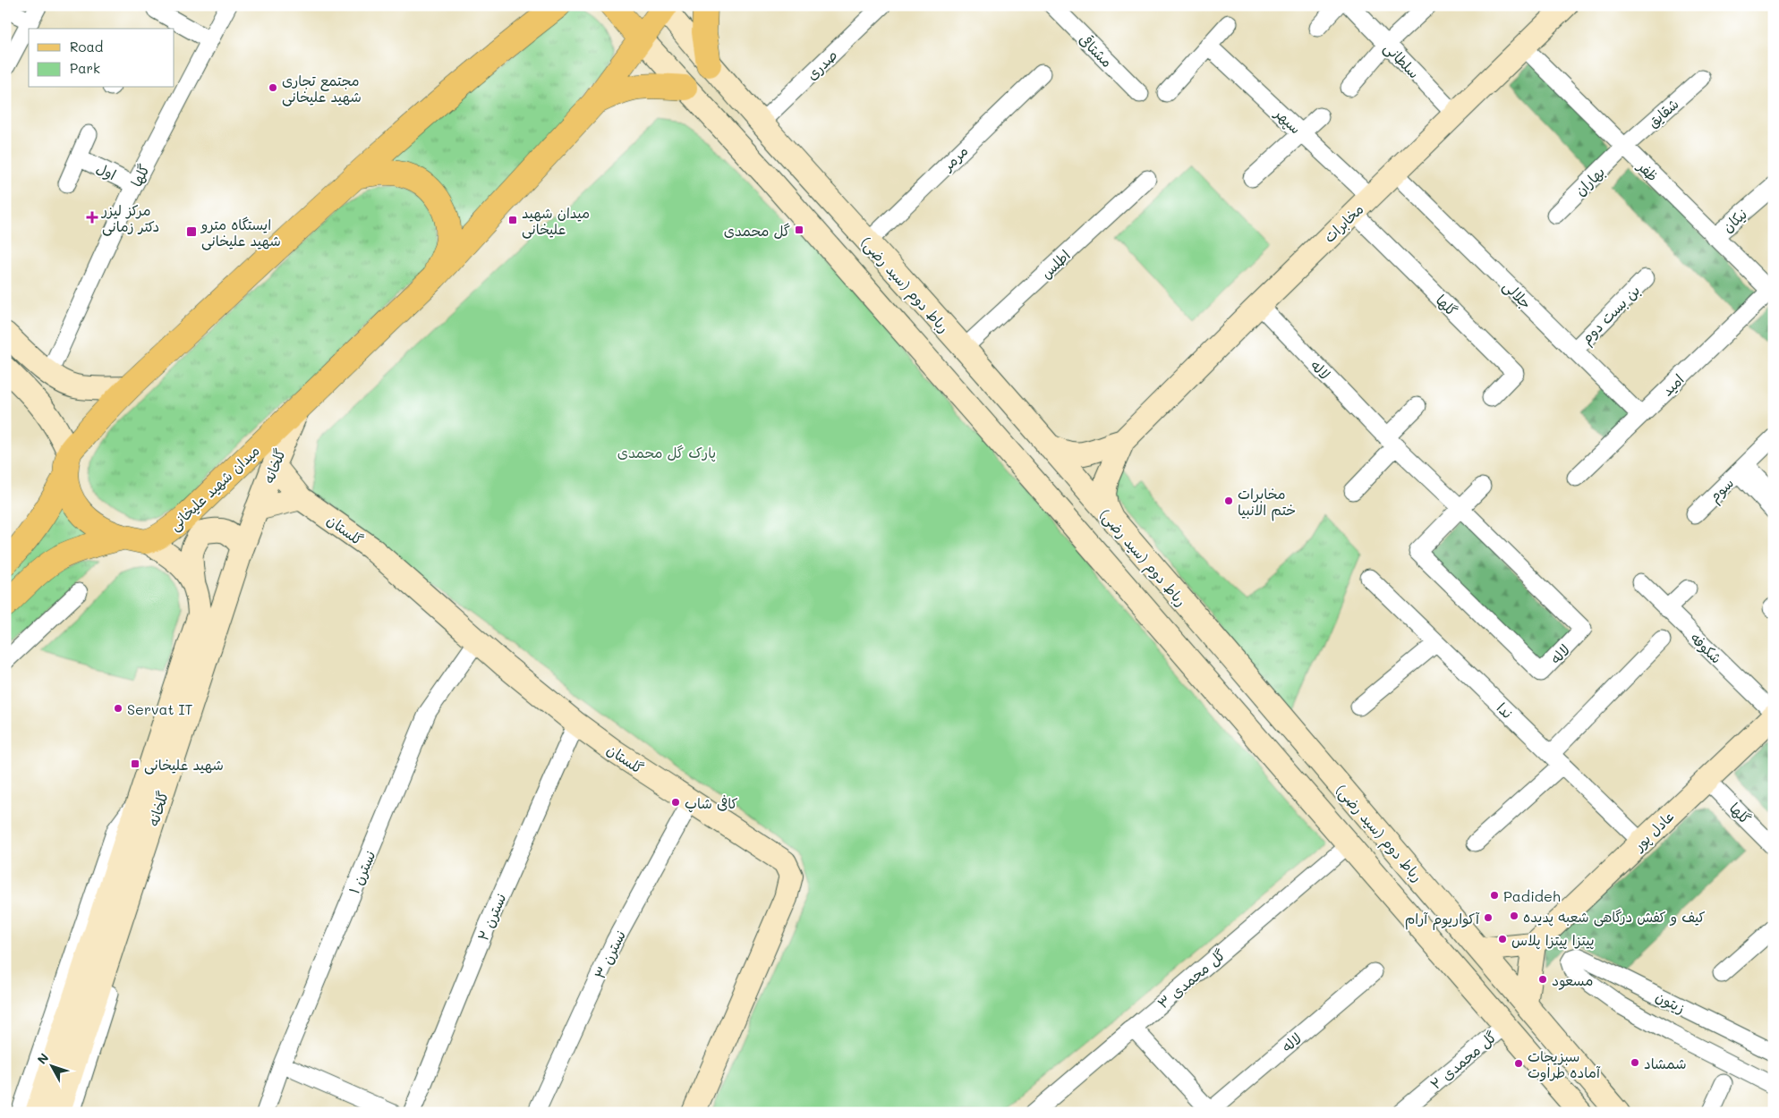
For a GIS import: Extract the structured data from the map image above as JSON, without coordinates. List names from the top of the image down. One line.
{"streets":{"main road":["مخابرات","رباط دوم (سید رضی)","گلخانه","میدان شهید علیخانی","گلستان","عادل پور"],"street":["مشتاقی","سلطانی","صدری","شقایق","سپهر","مرمر","اول","ظفر","گلها","بهاران","نیکان","اطلس","جلالی","بن بست دوم","لاله","امید","سوم","شکوفه","ندا","نسترن ۱","نسترن ۲","نسترن ۳","گل محمدی ۳","زیتون","گل محمدی ۲"]},"crossings":[["سلطانی","مخابرات"],["صدری","رباط دوم (سید رضی)"],["شقایق","ظفر"],["شقایق","بهاران"],["سپهر","مخابرات"],["مرمر","رباط دوم (سید رضی)"],["اول","گلها"],["ظفر","بهاران"],["ظفر","نیکان"],["ظفر","مخابرات"],["ظفر","امید"],["گلها","مخابرات"],["گلها","عادل پور"],["مخابرات","جلالی"],["مخابرات","لاله"],["اطلس","رباط دوم (سید رضی)"],["رباط دوم (سید رضی)","میدان شهید علیخانی"],["جلالی","بن بست دوم"],["جلالی","امید"],["گلخانه","میدان شهید علیخانی"],["گلخانه","گلستان"],["گلستان","نسترن ۱"],["گلستان","نسترن ۲"],["گلستان","نسترن ۳"],["شکوفه","عادل پور"],["ندا","عادل پور"]],"parks":["پارک گل محمدی"],"places":{"other":["مجتمع تجاری شهید علیخانی","مخابرات ختم الانبیا","Servat IT","کافی شاپ","Padideh","کیف و کفش درگاهی شعبه پدیده","آکواریوم آرام","پیتزا پیتزا پلاس","مسعود","شمشاد","سبزیجات آماده طراوت"],"health":["مرکز لیزر دکتر زمانی"],"transit":["میدان شهید علیخانی","گل محمدی","ایستگاه مترو شهید علیخانی","شهید علیخانی"]},"legend":["Road","Park"],"north":"top left"}
